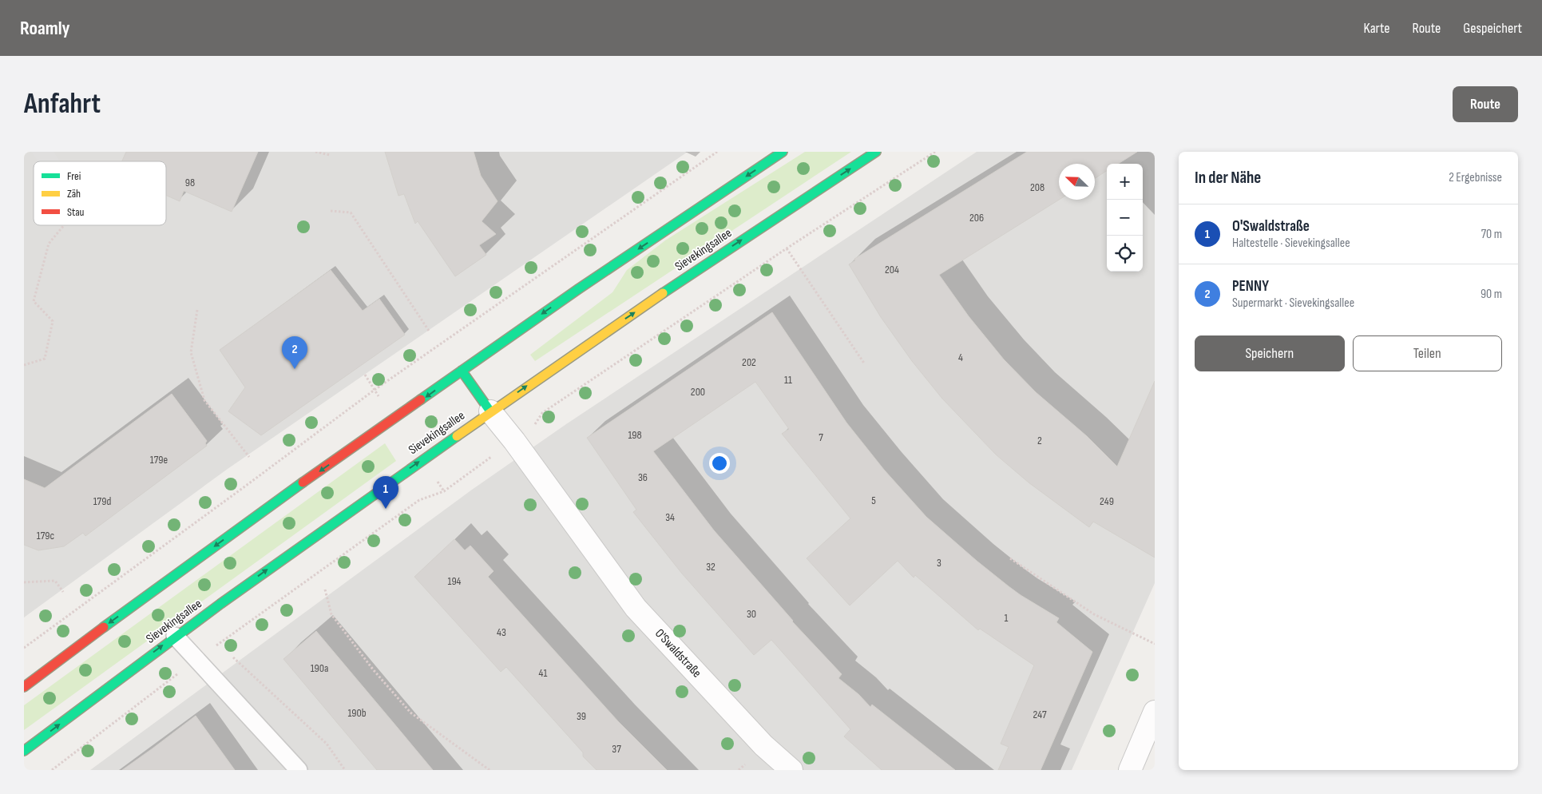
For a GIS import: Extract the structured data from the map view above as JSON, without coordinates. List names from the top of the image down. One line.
{"streets":{"main road":["Sievekingsallee"],"street":["O'Swaldstraße"]},"crossings":[["Sievekingsallee","O'Swaldstraße"]],"house_numbers":["98","208","206","204","4","202","11","200","198","7","2","179e","36","5","179d","249","34","179c","3","32","194","30","1","43","190a","41","190b","247","39","37"],"legend":["Frei","Zäh","Stau"],"north":"top left","page":{"header":"Roamly","nav":["Karte","Route","Gespeichert"],"buttons":["Route",["Speichern","Teilen"]],"title":"Anfahrt","heading":["In der Nähe","2 Ergebnisse"],"map_buttons":["+","−"],"list":[{"mark":"1","name":"O'Swaldstraße","note":"Haltestelle · Sievekingsallee","value":"70 m"},{"mark":"2","name":"PENNY","note":"Supermarkt · Sievekingsallee","value":"90 m"}],"pins":["2","1"]}}
